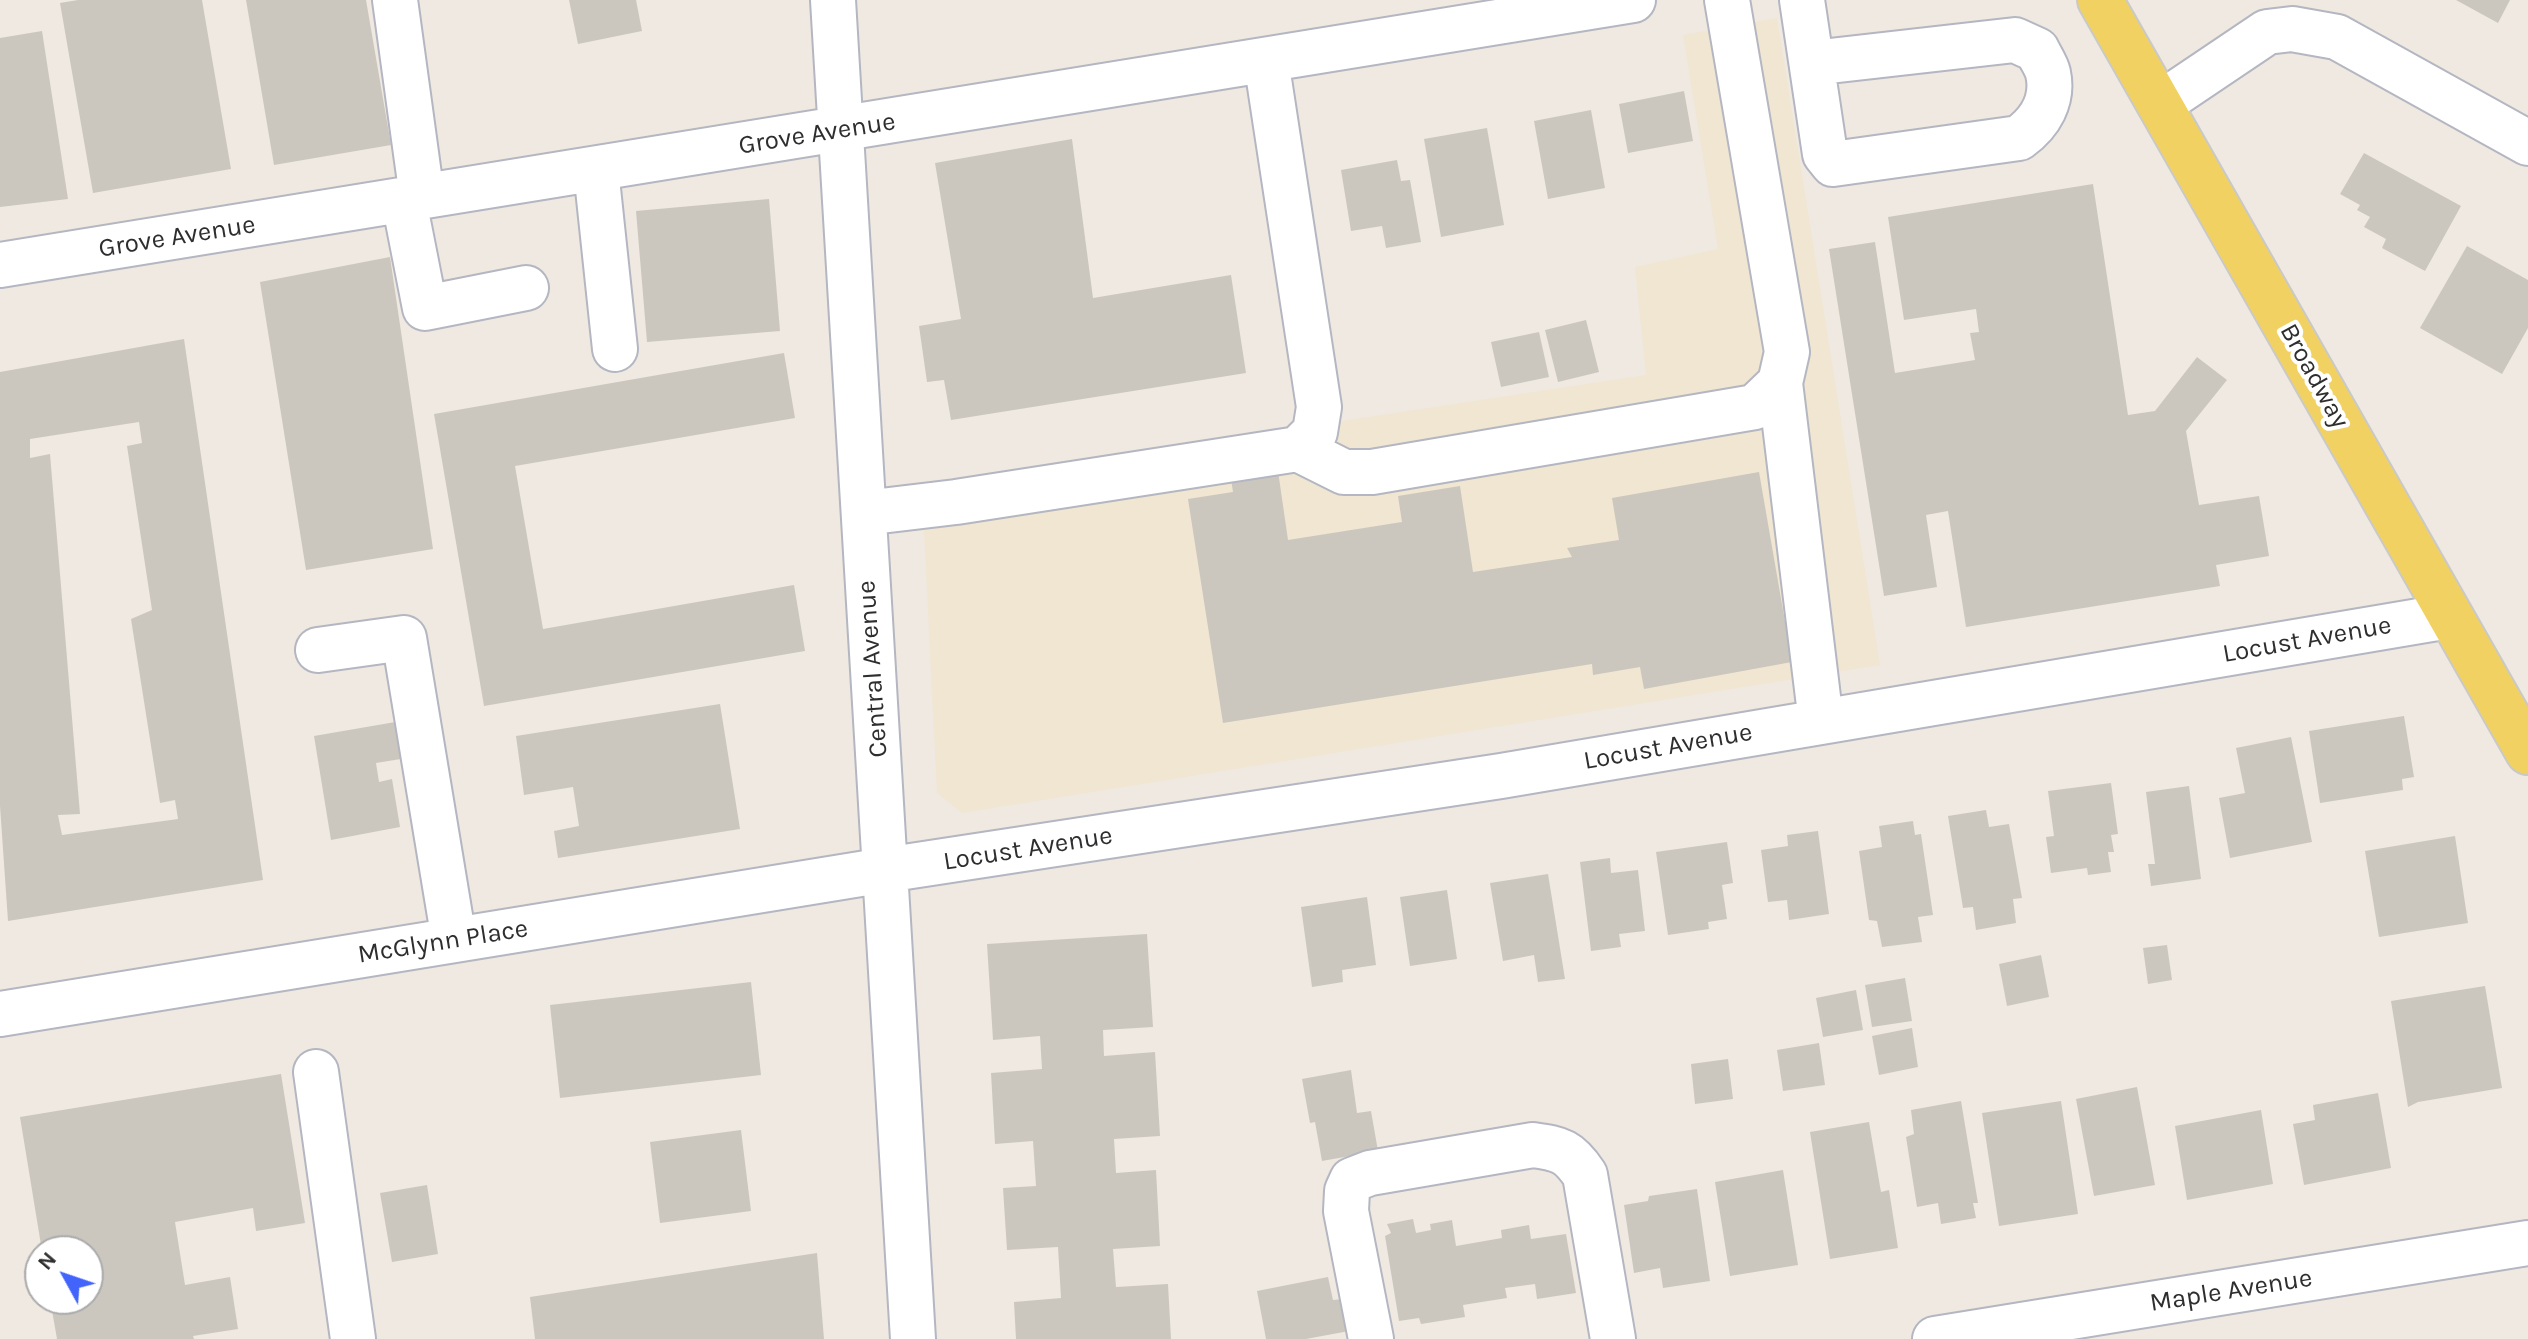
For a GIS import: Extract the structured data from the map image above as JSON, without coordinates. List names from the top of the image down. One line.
{"streets":{"main road":["Broadway"],"street":["Grove Avenue","Locust Avenue","Central Avenue","McGlynn Place","Maple Avenue"]},"crossings":[["Grove Avenue","Central Avenue"],["Broadway","Locust Avenue"],["Locust Avenue","Central Avenue"],["Locust Avenue","McGlynn Place"],["Central Avenue","McGlynn Place"]],"north":"top left"}
